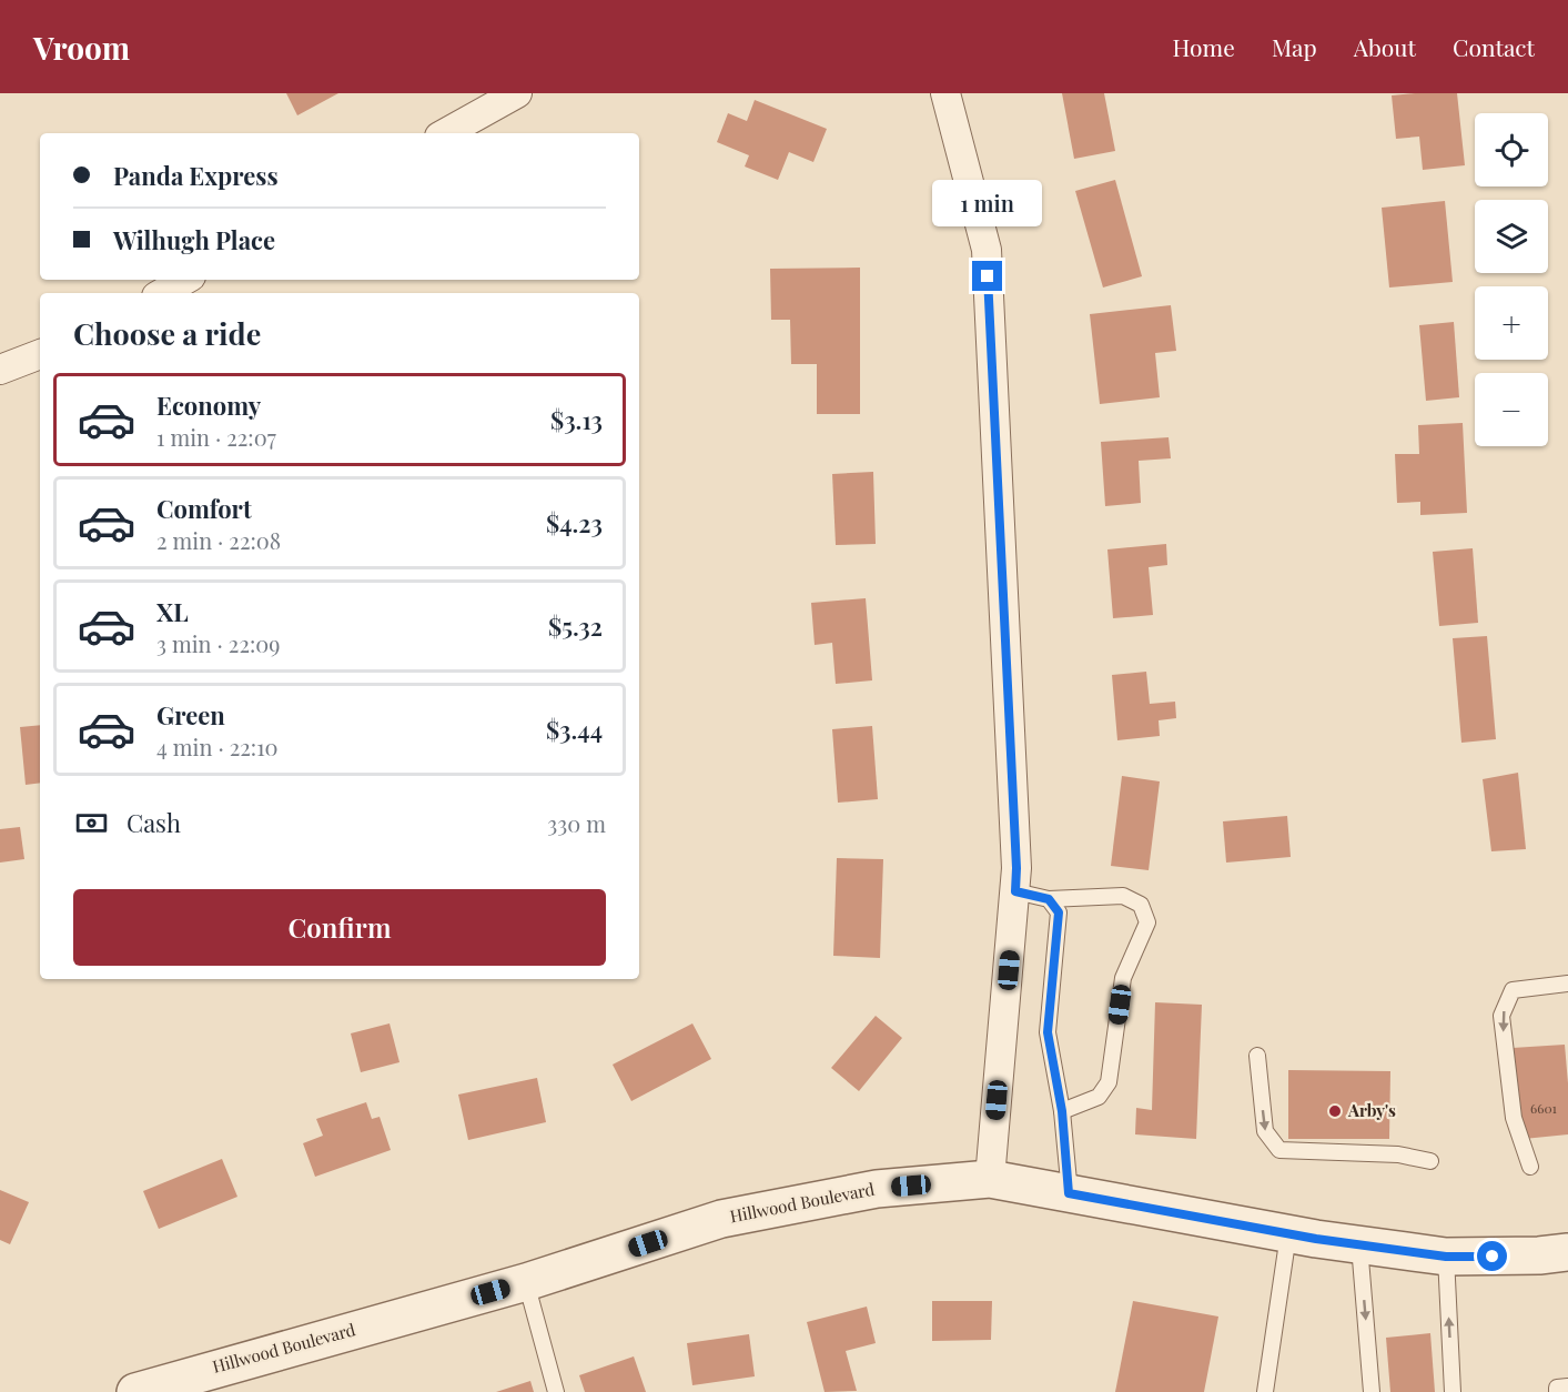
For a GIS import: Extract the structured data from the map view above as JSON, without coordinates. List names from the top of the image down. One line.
{"streets":{"street":["Hillwood Boulevard"]},"places":["Arby's"],"house_numbers":["6601"],"page":{"header":"Vroom","nav":["Home","Map","About","Contact"],"map_buttons":["+","−"],"banner":["Panda Express","Wilhugh Place"],"bubble":"1 min","heading":"Choose a ride","list":[{"name":"Economy","note":"1 min · 22:07","value":"$3.13"},{"name":"Comfort","note":"2 min · 22:08","value":"$4.23"},{"name":"XL","note":"3 min · 22:09","value":"$5.32"},{"name":"Green","note":"4 min · 22:10","value":"$3.44"}],"pay":["Cash","330 m"],"buttons":"Confirm"}}
